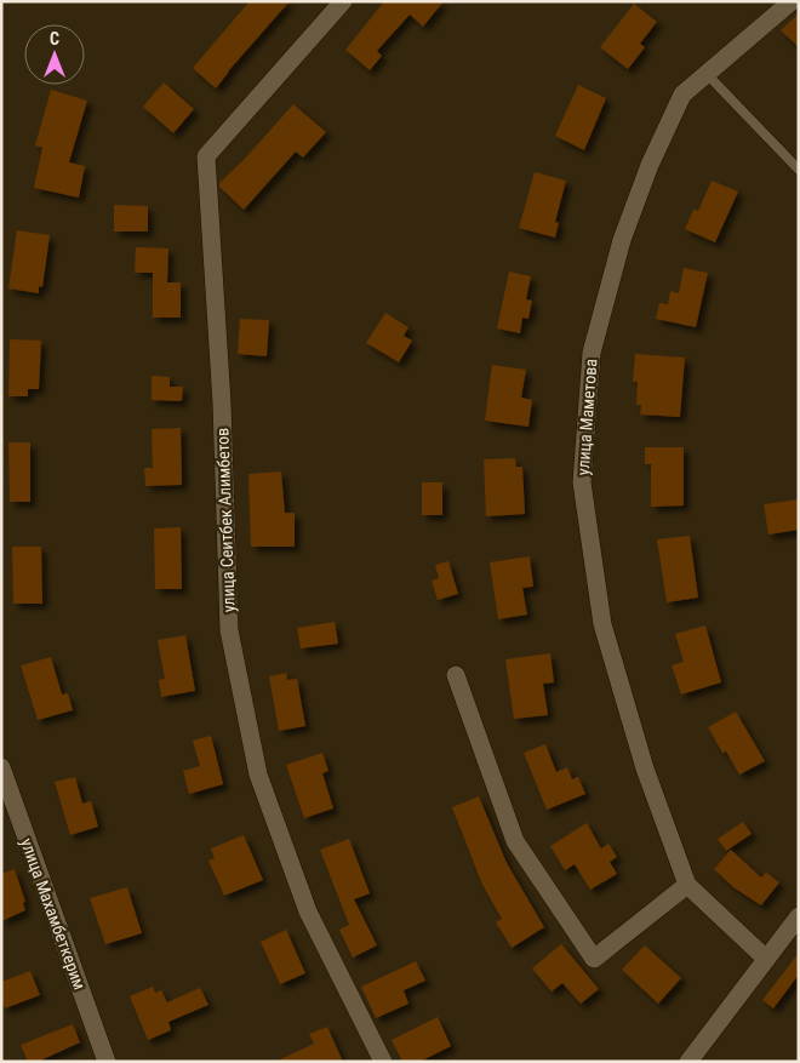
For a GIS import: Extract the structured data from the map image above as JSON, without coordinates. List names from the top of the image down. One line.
{"streets":{"street":["улица Маметова","улица Сеитбек Алимбетов","улица Махамбеткерим"]},"north":"top"}
